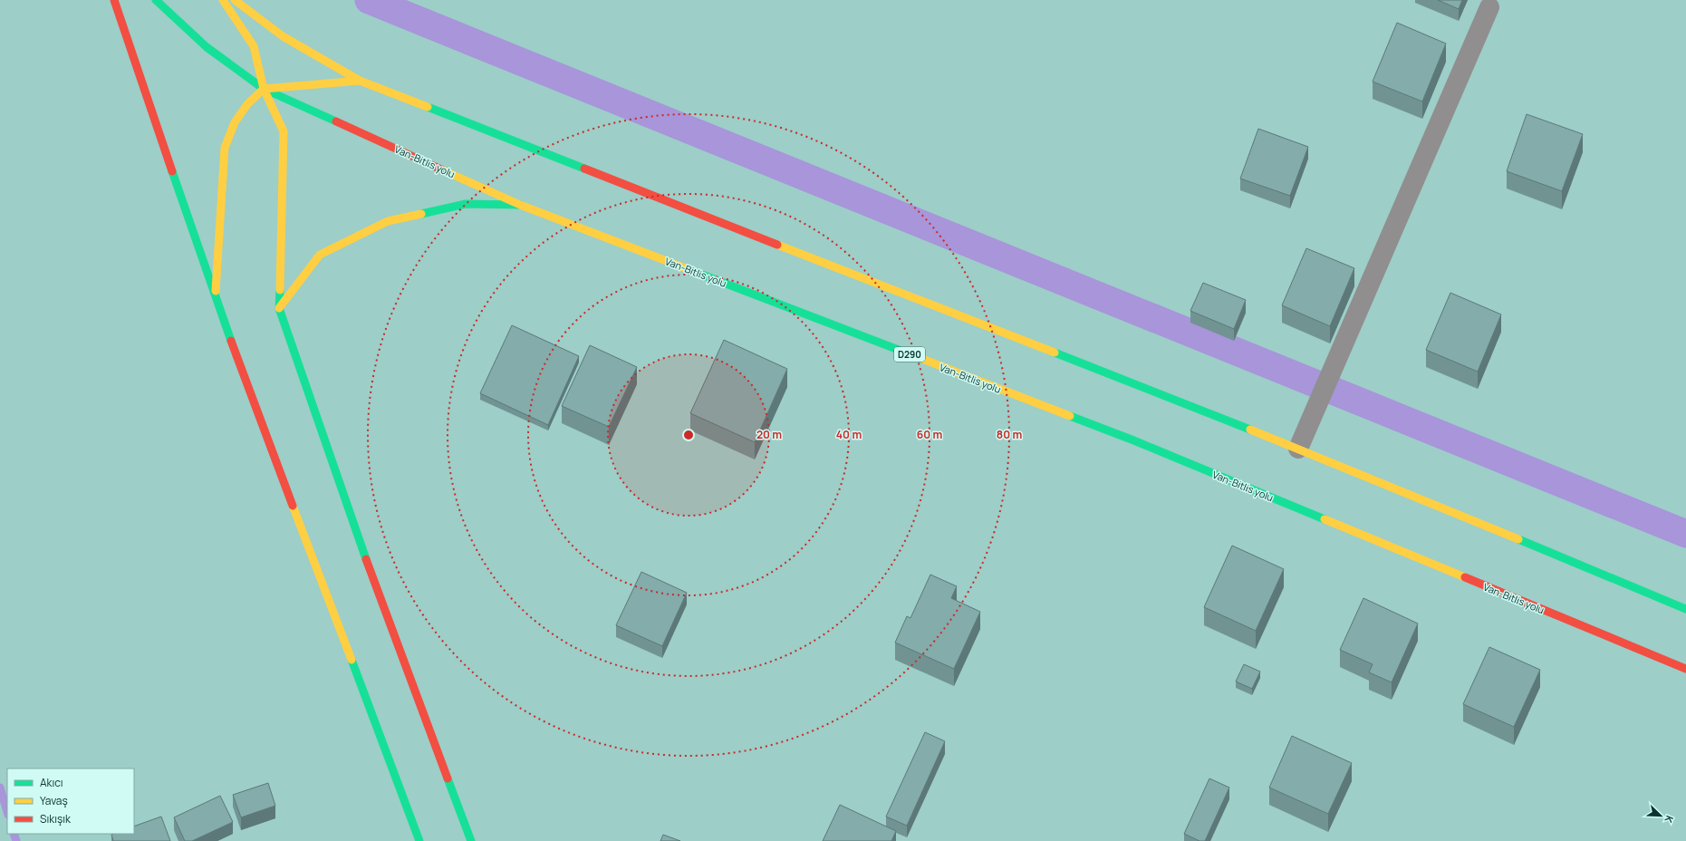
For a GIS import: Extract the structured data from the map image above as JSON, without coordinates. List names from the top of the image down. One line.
{"streets":{"main road":["Van-Bitlis yolu","D290"]},"legend":["Akıcı","Yavaş","Sıkışık"],"north":"bottom right","rings":["20 m","40 m","60 m","80 m"]}
